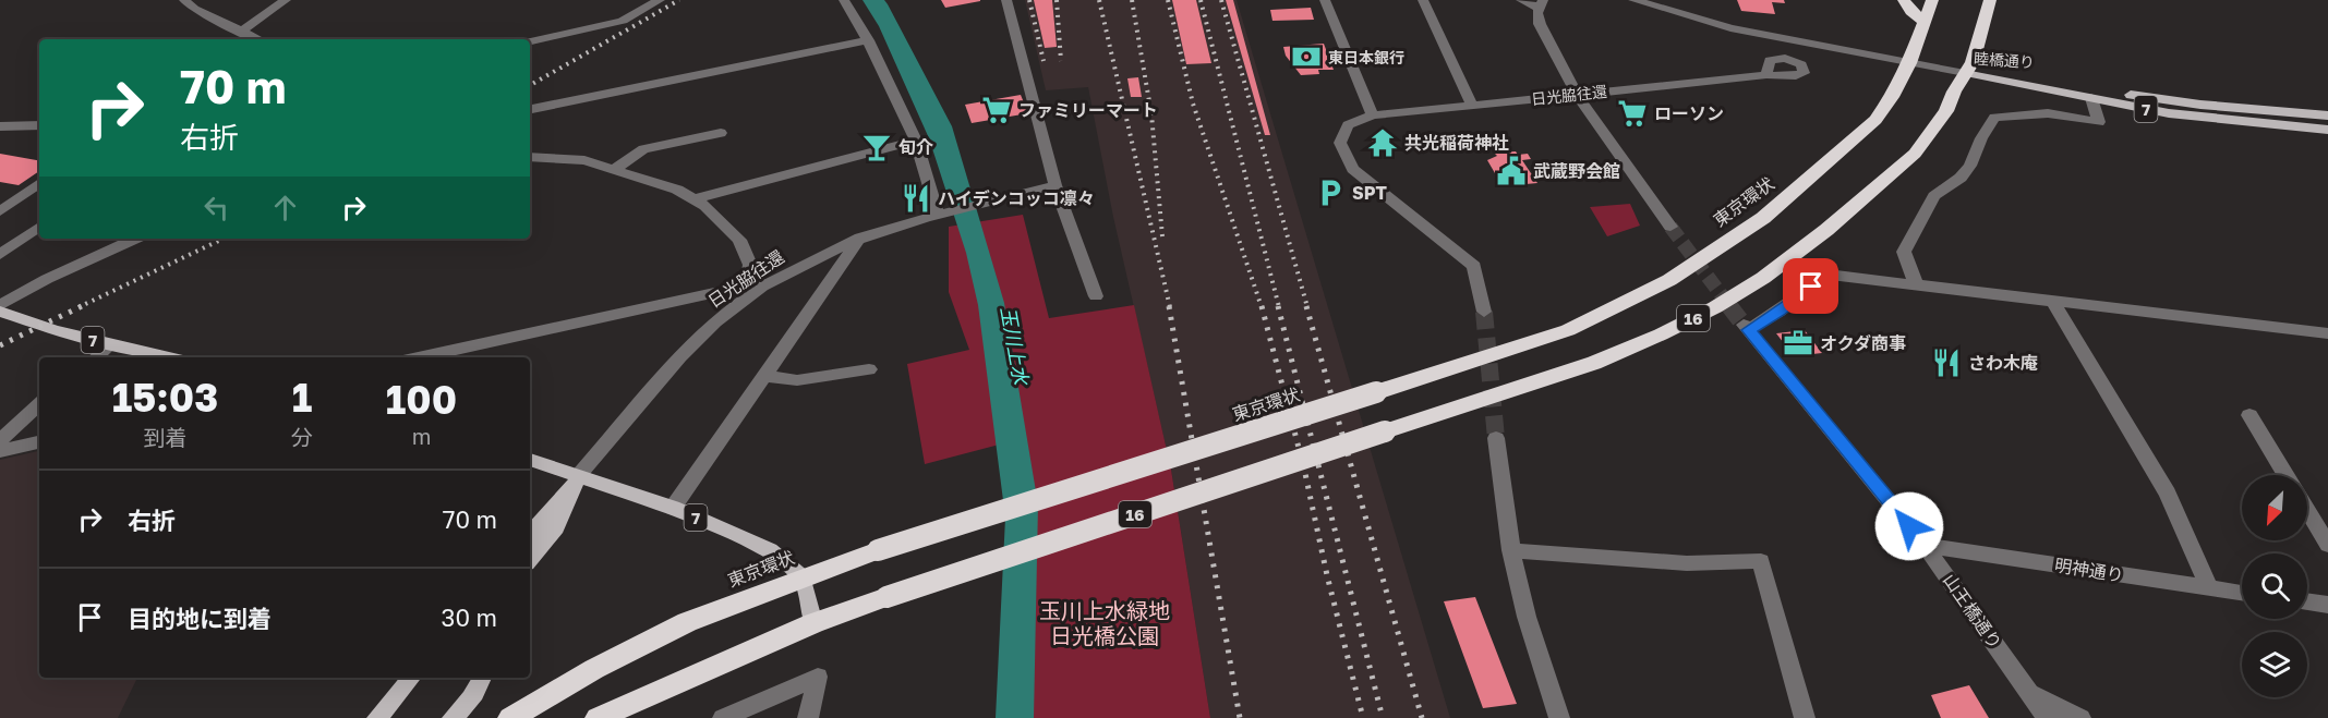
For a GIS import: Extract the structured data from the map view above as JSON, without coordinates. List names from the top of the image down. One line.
{"streets":{"highway":["東京環状","16"],"main road":["睦橋通り","7"],"street":["日光脇往還","明神通り","山王橋通り"]},"crossings":[["睦橋通り","16"],["日光脇往還","7"],["7","東京環状"],["明神通り","山王橋通り"]],"water":["玉川上水"],"parks":["玉川上水緑地 日光橋公園"],"places":{"bank":["東日本銀行"],"supermarket":["ファミリーマート","ローソン"],"temple":["共光稲荷神社"],"bar":["旬介"],"public building":["武蔵野会館"],"parking":["SPT"],"restaurant":["ハイデンコッコ凛々","さわ木庵"],"office":["オクダ商事"]},"north":"bottom left","page":{"turn":["70 m","右折"],"eta":["15:03","到着","1","分","100","m"],"list":[{"name":"右折","value":"70 m"},{"name":"目的地に到着","value":"30 m"}]}}
